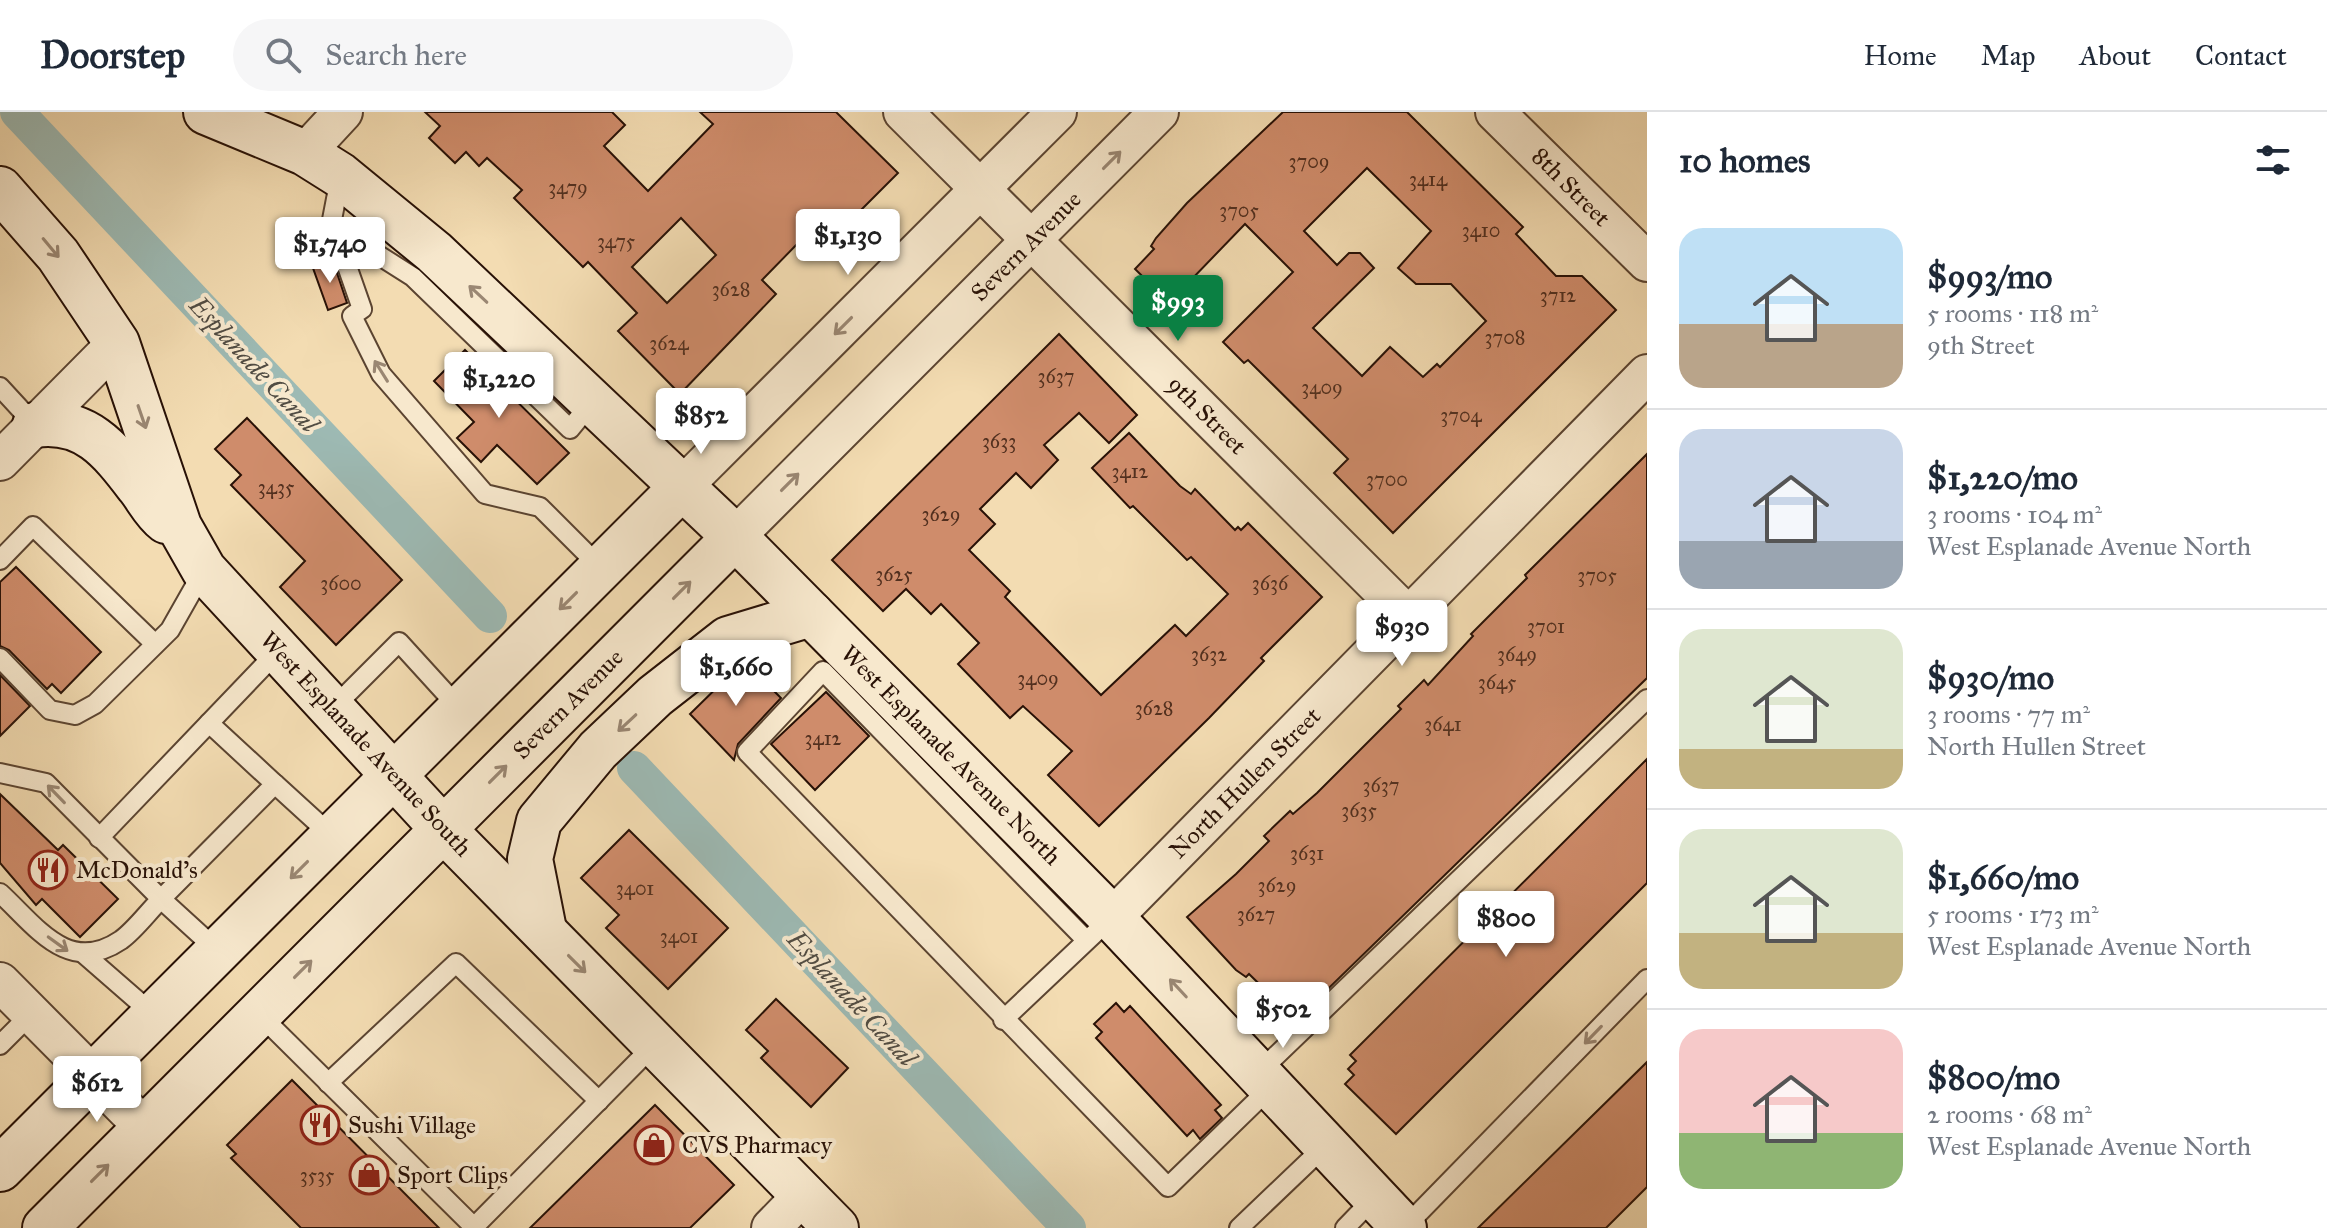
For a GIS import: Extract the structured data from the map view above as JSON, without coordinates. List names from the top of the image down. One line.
{"streets":{"main road":["Severn Avenue","West Esplanade Avenue South","West Esplanade Avenue North"],"street":["8th Street","9th Street","North Hullen Street"]},"crossings":[["Severn Avenue","9th Street"],["Severn Avenue","West Esplanade Avenue South"],["Severn Avenue","West Esplanade Avenue North"],["9th Street","North Hullen Street"],["West Esplanade Avenue North","North Hullen Street"]],"one_way":["West Esplanade Avenue South"],"water":["Esplanade Canal"],"places":{"restaurant":["McDonald's","Sushi Village"],"shop":["CVS Pharmacy","Sport Clips"]},"house_numbers":["3709","3414","3479","3705","3410","3475","3628","3712","3708","3624","3637","3409","3704","3633","3412","3700","3435","3629","3625","3705","3600","3636","3701","3632","3649","3409","3645","3628","3641","3412","3637","3635","3631","3629","3401","3627","3401","3535"],"page":{"header":"Doorstep","search":"Search here","nav":["Home","Map","About","Contact"],"heading":"10 homes","list":[{"name":"$993/mo","note":"5 rooms · 118 m² · 9th Street"},{"name":"$1,220/mo","note":"3 rooms · 104 m² · West Esplanade Avenue North"},{"name":"$930/mo","note":"3 rooms · 77 m² · North Hullen Street"},{"name":"$1,660/mo","note":"5 rooms · 173 m² · West Esplanade Avenue North"},{"name":"$800/mo","note":"2 rooms · 68 m² · West Esplanade Avenue North"}],"price":["$1,130","$1,740","$993","$1,220","$852","$930","$1,660","$800","$502","$612"]}}
